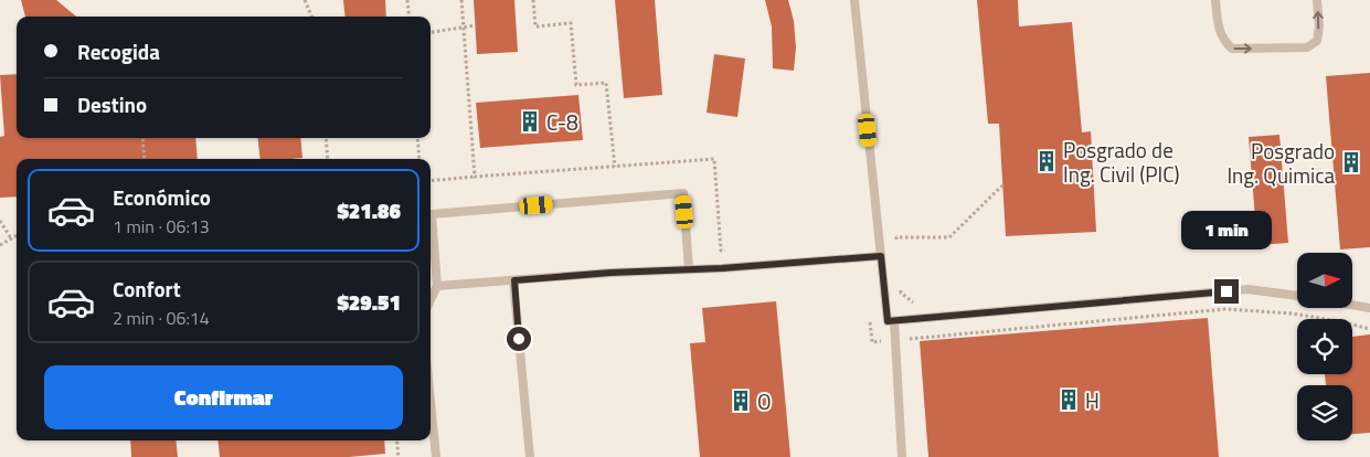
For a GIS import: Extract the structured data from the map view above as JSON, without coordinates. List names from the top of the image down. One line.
{"places":{"building":["C-8","Posgrado de Ing. Civil (PIC)","Posgrado Ing. Quimica","H","O"]},"north":"right","page":{"banner":["Recogida","Destino"],"list":[{"name":"Económico","note":"1 min · 06:13","value":"$21.86"},{"name":"Confort","note":"2 min · 06:14","value":"$29.51"}],"bubble":"1 min","buttons":"Confirmar"}}
